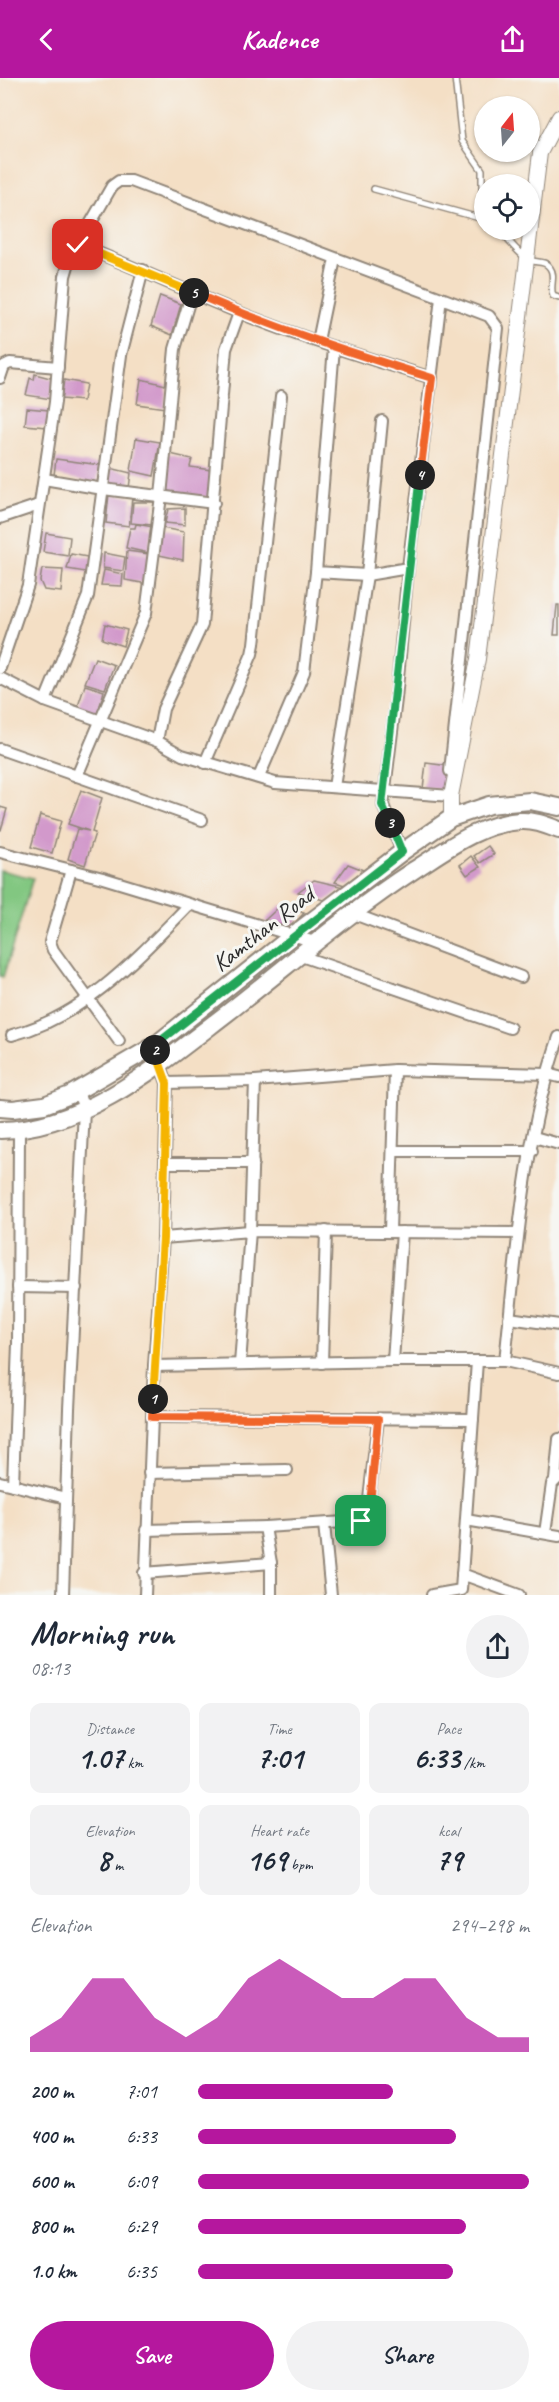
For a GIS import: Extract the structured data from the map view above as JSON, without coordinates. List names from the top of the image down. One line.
{"streets":{"main road":["Kamthan Road"]},"north":"top","page":{"header":"Kadence","pins":["5","4","3","2","1"],"heading":["Morning run","08:13"],"stats":[["Distance","1.07 km"],["Time","7:01"],["Pace","6:33 /km"],["Elevation","8 m"],["Heart rate","169 bpm"],["kcal","79"]],"chart":["Elevation","294–298 m"],"list":[{"name":"200 m","note":"7:01"},{"name":"400 m","note":"6:33"},{"name":"600 m","note":"6:09"},{"name":"800 m","note":"6:29"},{"name":"1.0 km","note":"6:35"}],"buttons":["Save","Share"]}}
